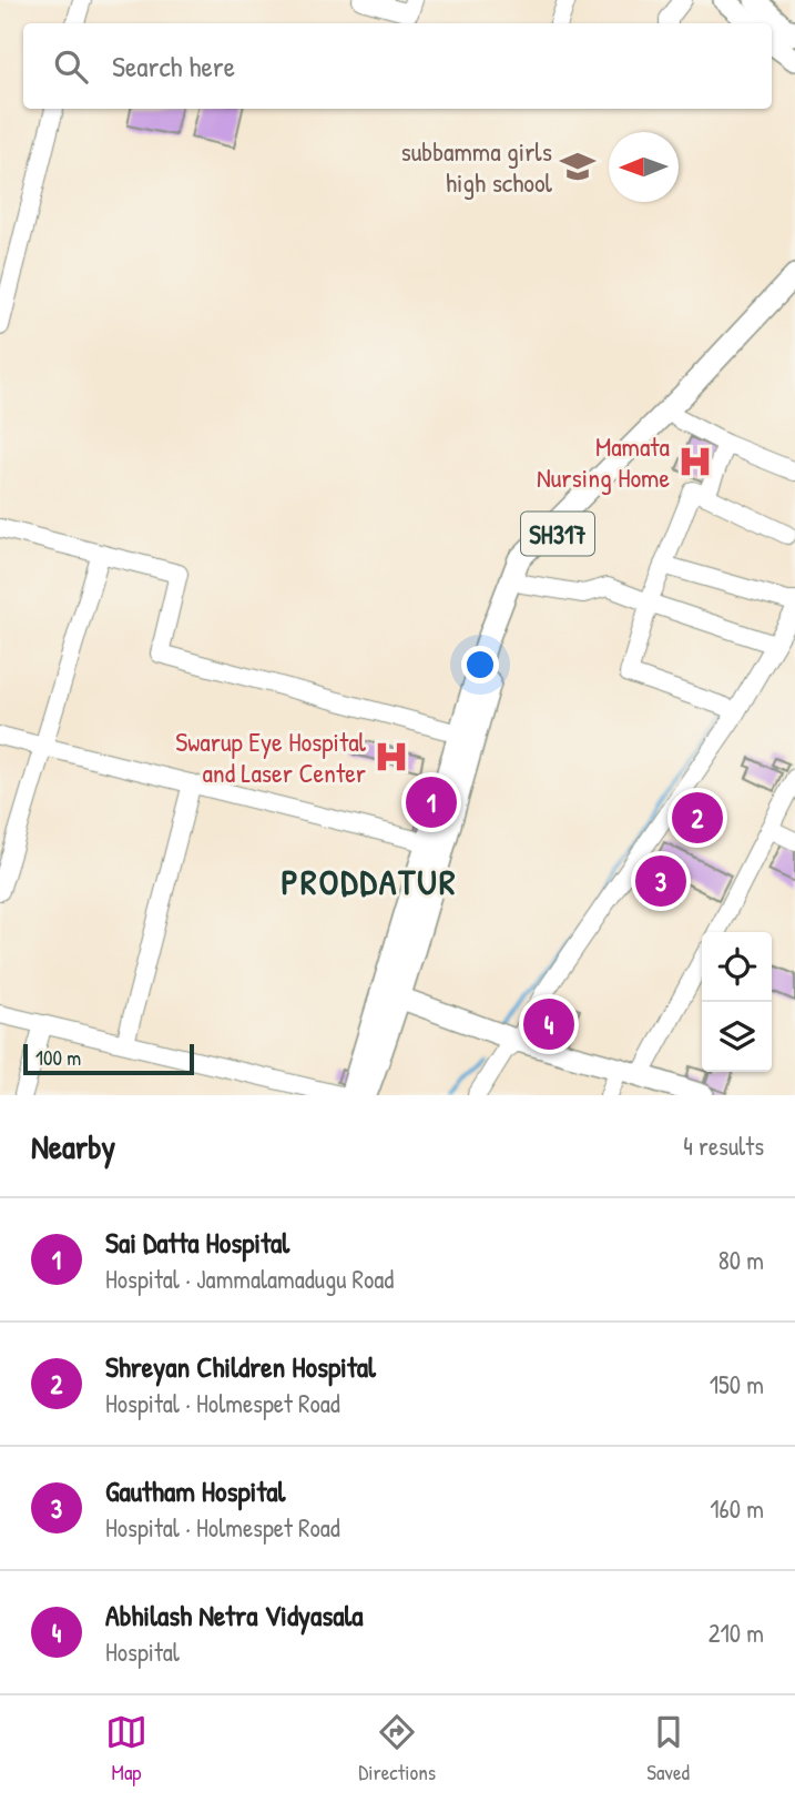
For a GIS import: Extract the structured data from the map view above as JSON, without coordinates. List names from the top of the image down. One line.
{"streets":{"main road":["SH317"]},"districts":["PRODDATUR"],"places":{"school or university":["subbamma girls high school"],"hospital":["Mamata Nursing Home","Swarup Eye Hospital and Laser Center"]},"scale_bar":"100 m","north":"left","page":{"search":"Search here","pins":["1","2","3","4"],"scale":"100 m","heading":["Nearby","4 results"],"list":[{"mark":"1","name":"Sai Datta Hospital","note":"Hospital · Jammalamadugu Road","value":"80 m"},{"mark":"2","name":"Shreyan Children Hospital","note":"Hospital · Holmespet Road","value":"150 m"},{"mark":"3","name":"Gautham Hospital","note":"Hospital · Holmespet Road","value":"160 m"},{"mark":"4","name":"Abhilash Netra Vidyasala","note":"Hospital","value":"210 m"}],"nav":["Map","Directions","Saved"]}}
